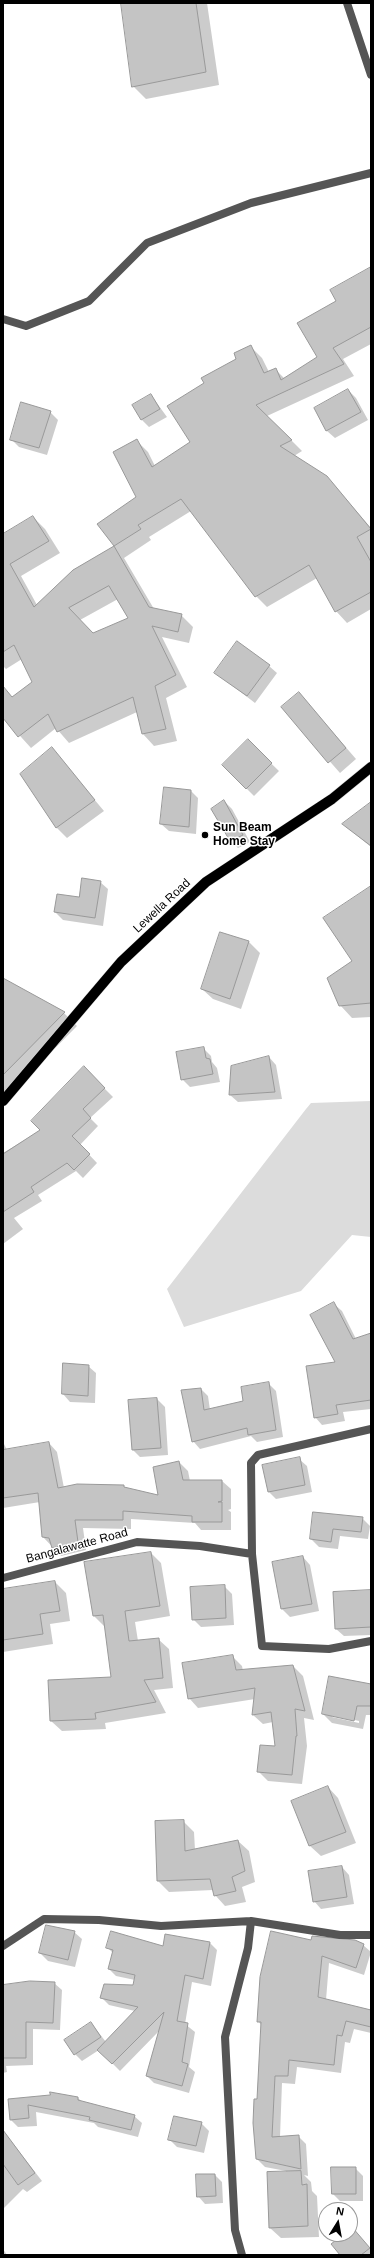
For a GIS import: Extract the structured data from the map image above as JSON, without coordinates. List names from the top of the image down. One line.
{"streets":{"main road":["Lewella Road"],"street":["Bangalawatte Road"]},"places":["Sun Beam Home Stay"],"north":"top"}
